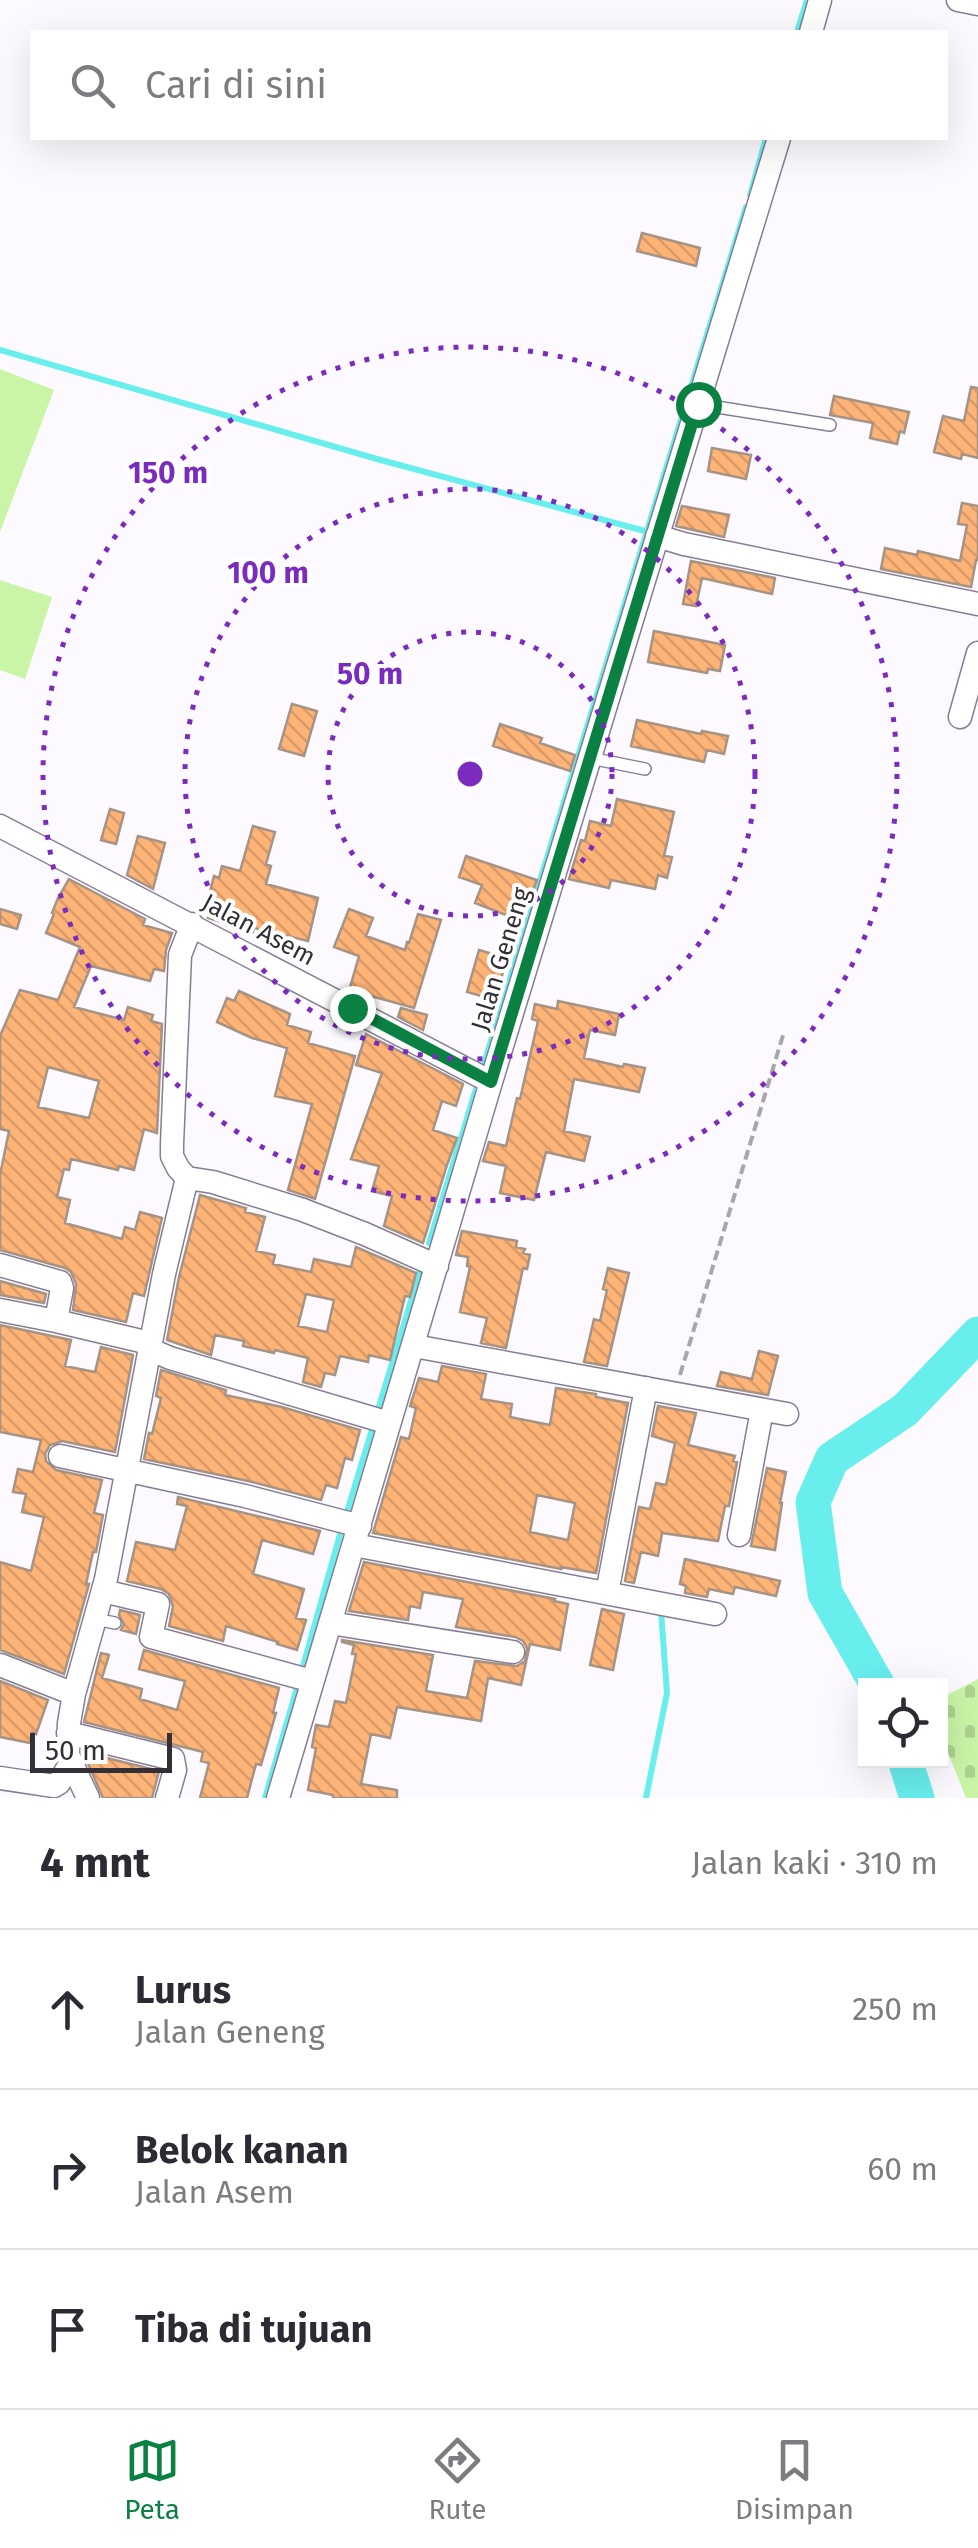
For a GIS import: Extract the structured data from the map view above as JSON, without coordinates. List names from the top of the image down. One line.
{"streets":{"street":["Jalan Asem","Jalan Geneng"]},"crossings":[["Jalan Asem","Jalan Geneng"]],"scale_bar":"50 m","page":{"search":"Cari di sini","scale":"50 m","heading":["4 mnt","Jalan kaki · 310 m"],"list":[["Lurus","Jalan Geneng","250 m"],["Belok kanan","Jalan Asem","60 m"],"Tiba di tujuan"],"nav":["Peta","Rute","Disimpan"]},"rings":["150 m","100 m","50 m"]}
